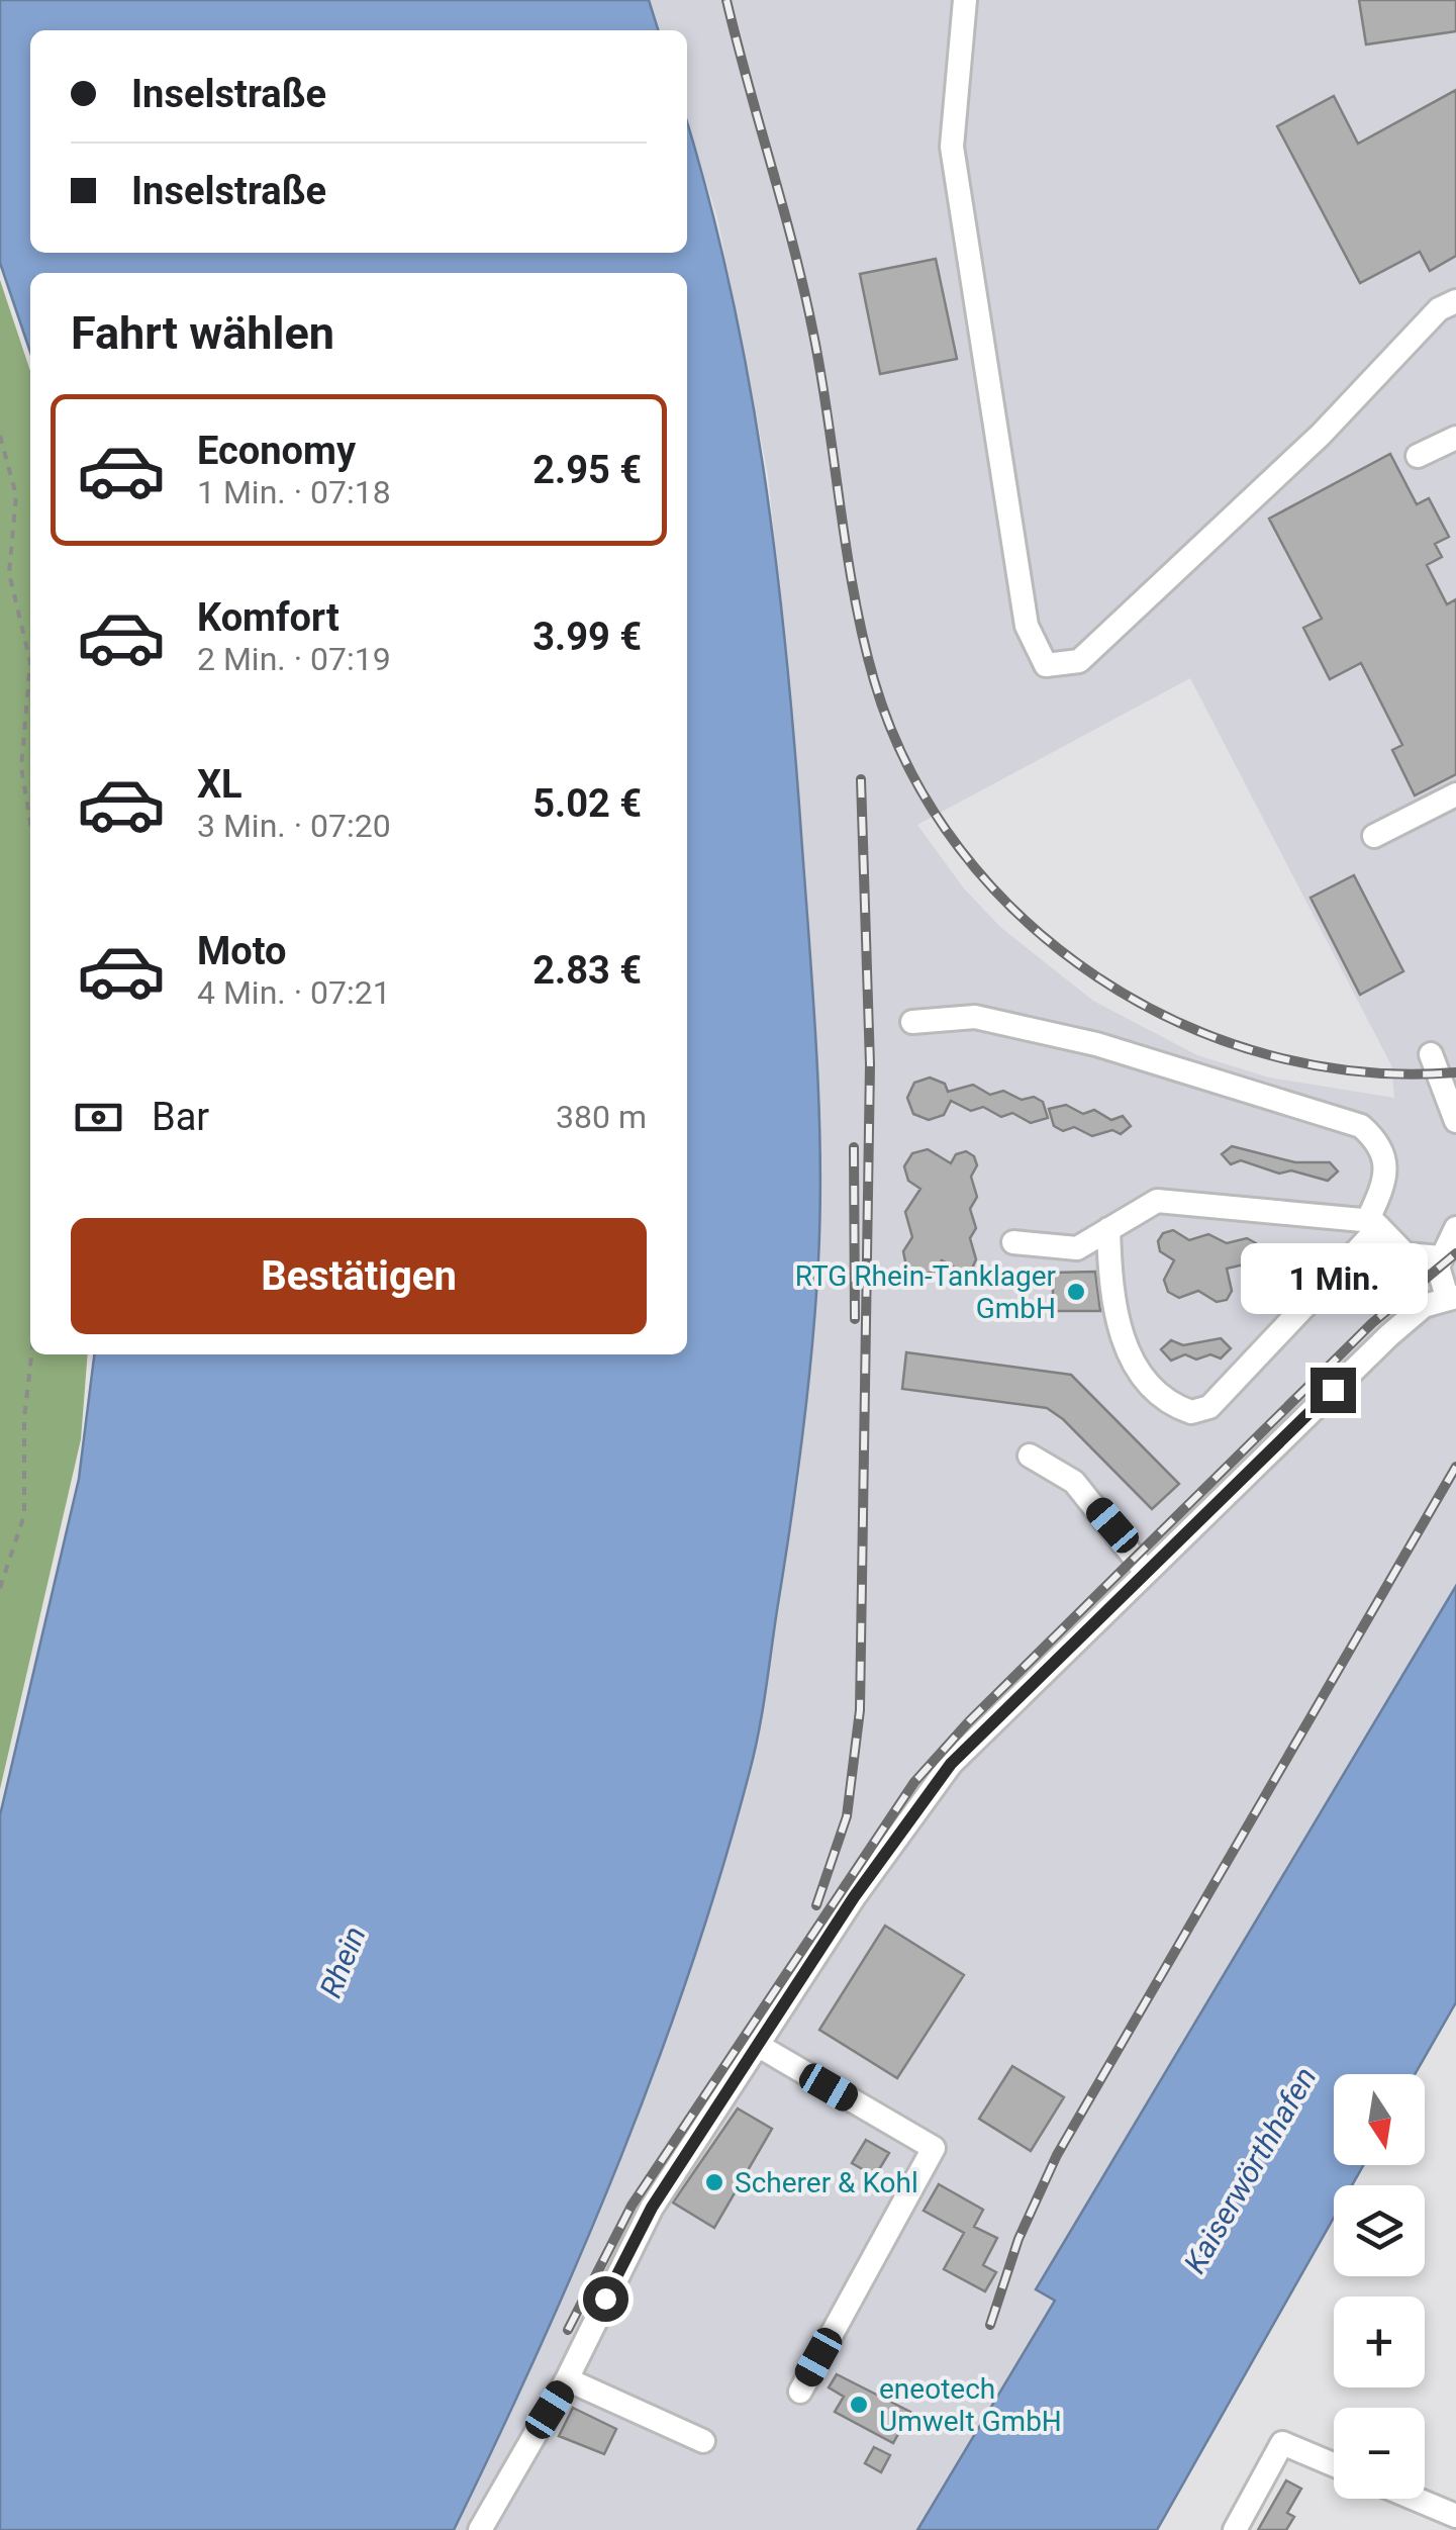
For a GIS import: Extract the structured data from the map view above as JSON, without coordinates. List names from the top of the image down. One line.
{"water":["Rhein","Kaiserwörthhafen"],"places":["RTG Rhein-Tanklager GmbH","Scherer & Kohl","eneotech Umwelt GmbH"],"north":"bottom","page":{"banner":["Inselstraße","Inselstraße"],"heading":"Fahrt wählen","list":[{"name":"Economy","note":"1 Min. · 07:18","value":"2.95 €"},{"name":"Komfort","note":"2 Min. · 07:19","value":"3.99 €"},{"name":"XL","note":"3 Min. · 07:20","value":"5.02 €"},{"name":"Moto","note":"4 Min. · 07:21","value":"2.83 €"}],"pay":["Bar","380 m"],"buttons":"Bestätigen","bubble":"1 Min.","map_buttons":["+","−"]}}
